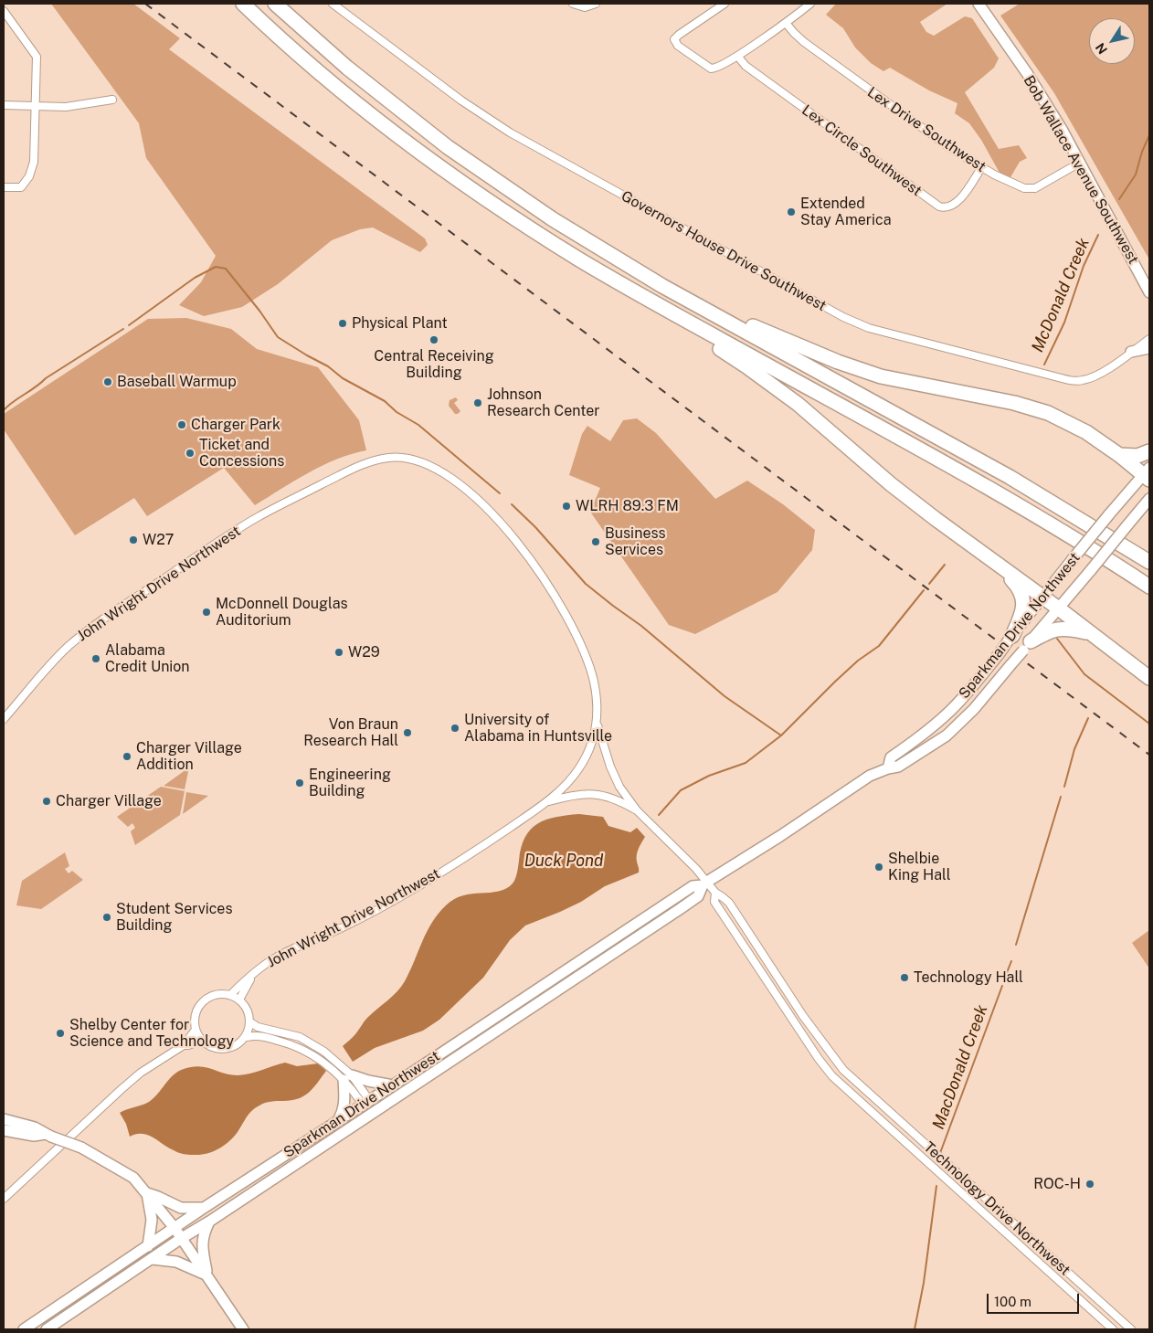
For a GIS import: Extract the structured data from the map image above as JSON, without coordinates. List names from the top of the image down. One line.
{"streets":{"main road":["Bob Wallace Avenue Southwest","Sparkman Drive Northwest"],"street":["Lex Drive Southwest","Lex Circle Southwest","Governors House Drive Southwest","John Wright Drive Northwest","Technology Drive Northwest"]},"crossings":[["Lex Drive Southwest","Lex Circle Southwest"],["Lex Drive Southwest","Bob Wallace Avenue Southwest"],["John Wright Drive Northwest","Technology Drive Northwest"],["Sparkman Drive Northwest","Technology Drive Northwest"]],"water":["McDonald Creek","Duck Pond","MacDonald Creek"],"places":["Extended Stay America","Physical Plant","Central Receiving Building","Baseball Warmup","Johnson Research Center","Charger Park","Ticket and Concessions","WLRH 89.3 FM","W27","Business Services","McDonnell Douglas Auditorium","W29","Alabama Credit Union","University of Alabama in Huntsville","Von Braun Research Hall","Charger Village Addition","Engineering Building","Charger Village","Shelbie King Hall","Student Services Building","Technology Hall","Shelby Center for Science and Technology","ROC-H"],"scale_bar":"100 m","north":"bottom left"}
